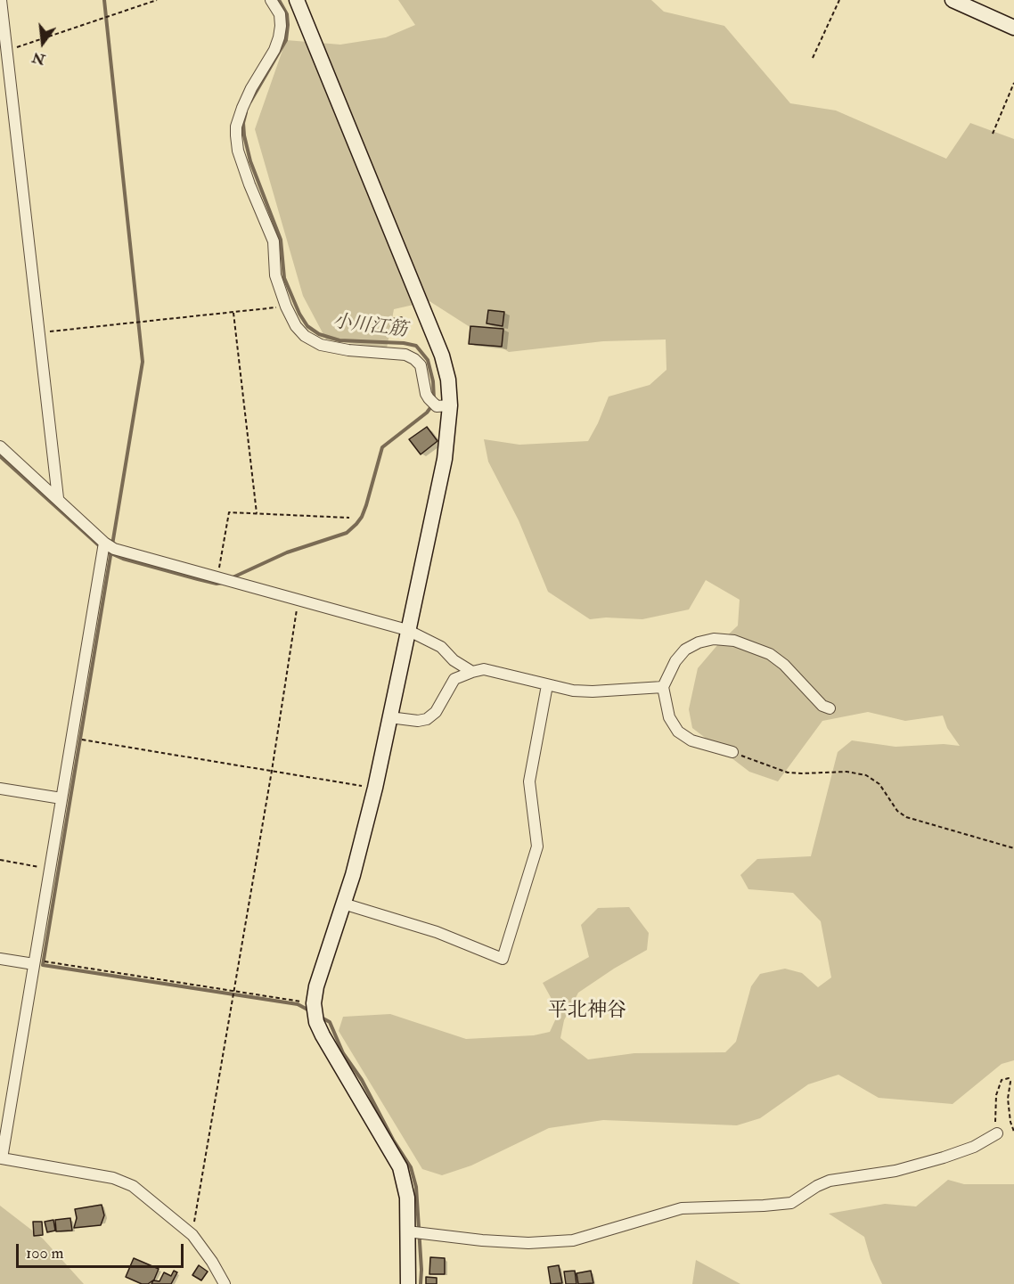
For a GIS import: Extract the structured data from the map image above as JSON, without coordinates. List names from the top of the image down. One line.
{"districts":["平北神谷"],"water":["小川江筋"],"scale_bar":"100 m","north":"bottom"}
